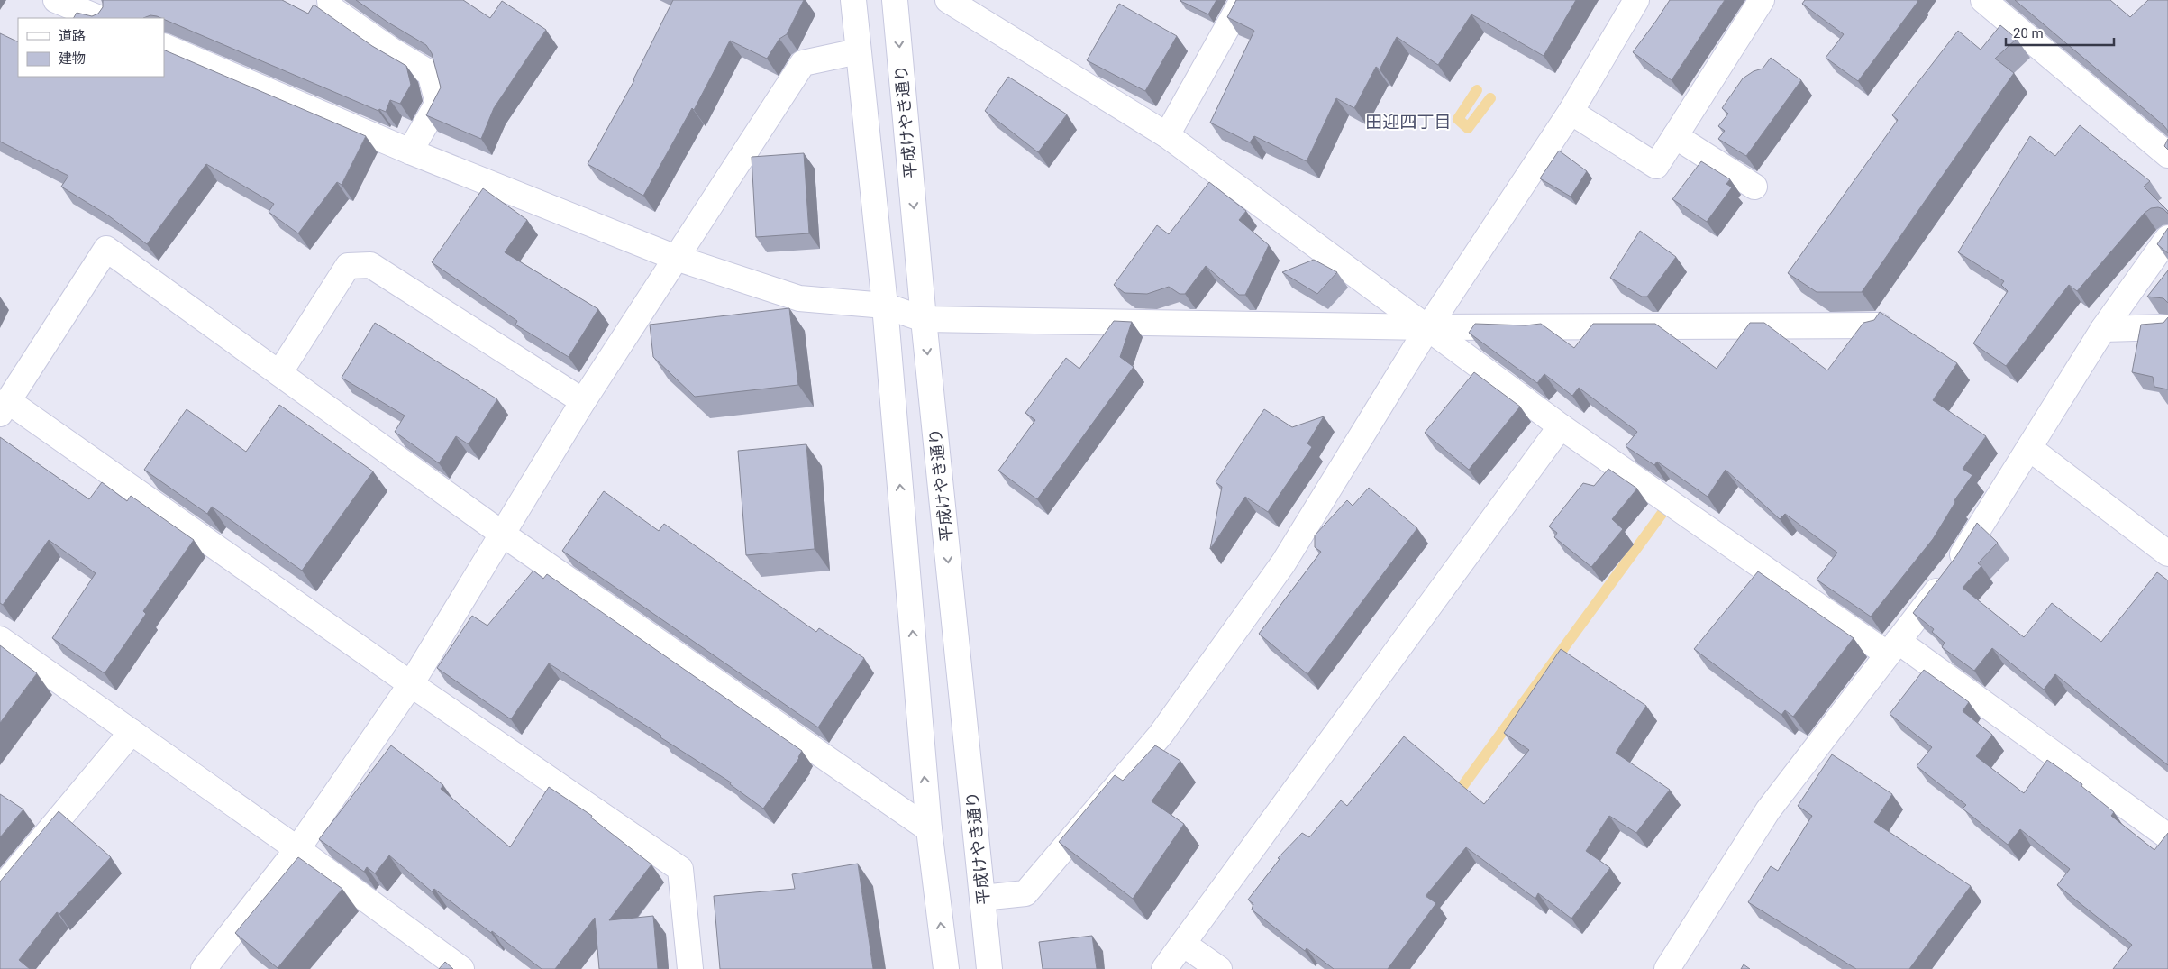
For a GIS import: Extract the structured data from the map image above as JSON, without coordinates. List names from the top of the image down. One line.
{"streets":{"street":["平成けやき通り"]},"districts":["田迎四丁目"],"legend":["道路","建物"],"scale_bar":"20 m"}
